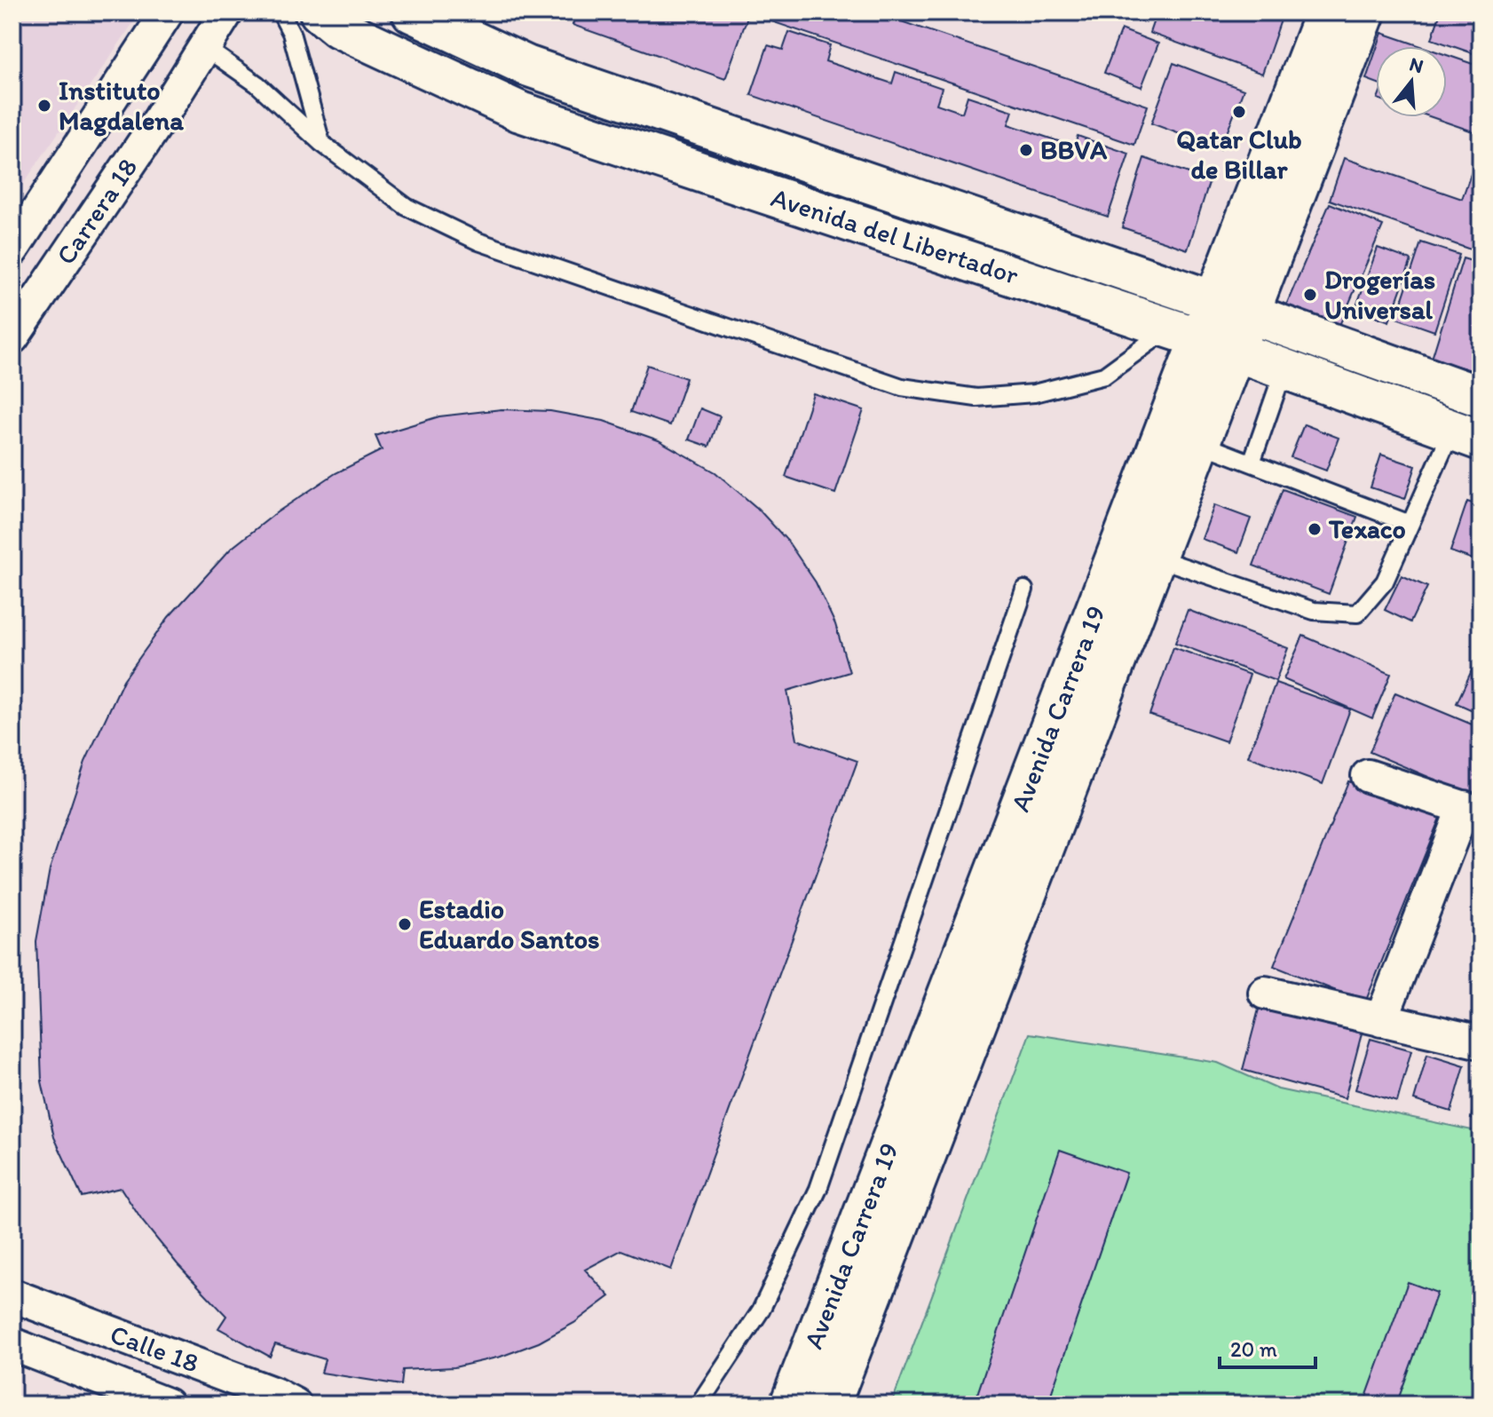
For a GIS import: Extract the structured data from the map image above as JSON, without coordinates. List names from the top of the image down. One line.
{"streets":{"main road":["Avenida del Libertador","Avenida Carrera 19"],"street":["Carrera 18","Calle 18"]},"crossings":[["Avenida del Libertador","Avenida Carrera 19"]],"places":["Instituto Magdalena","Qatar Club de Billar","BBVA","Drogerías Universal","Texaco","Estadio Eduardo Santos"],"scale_bar":"20 m","north":"top"}
